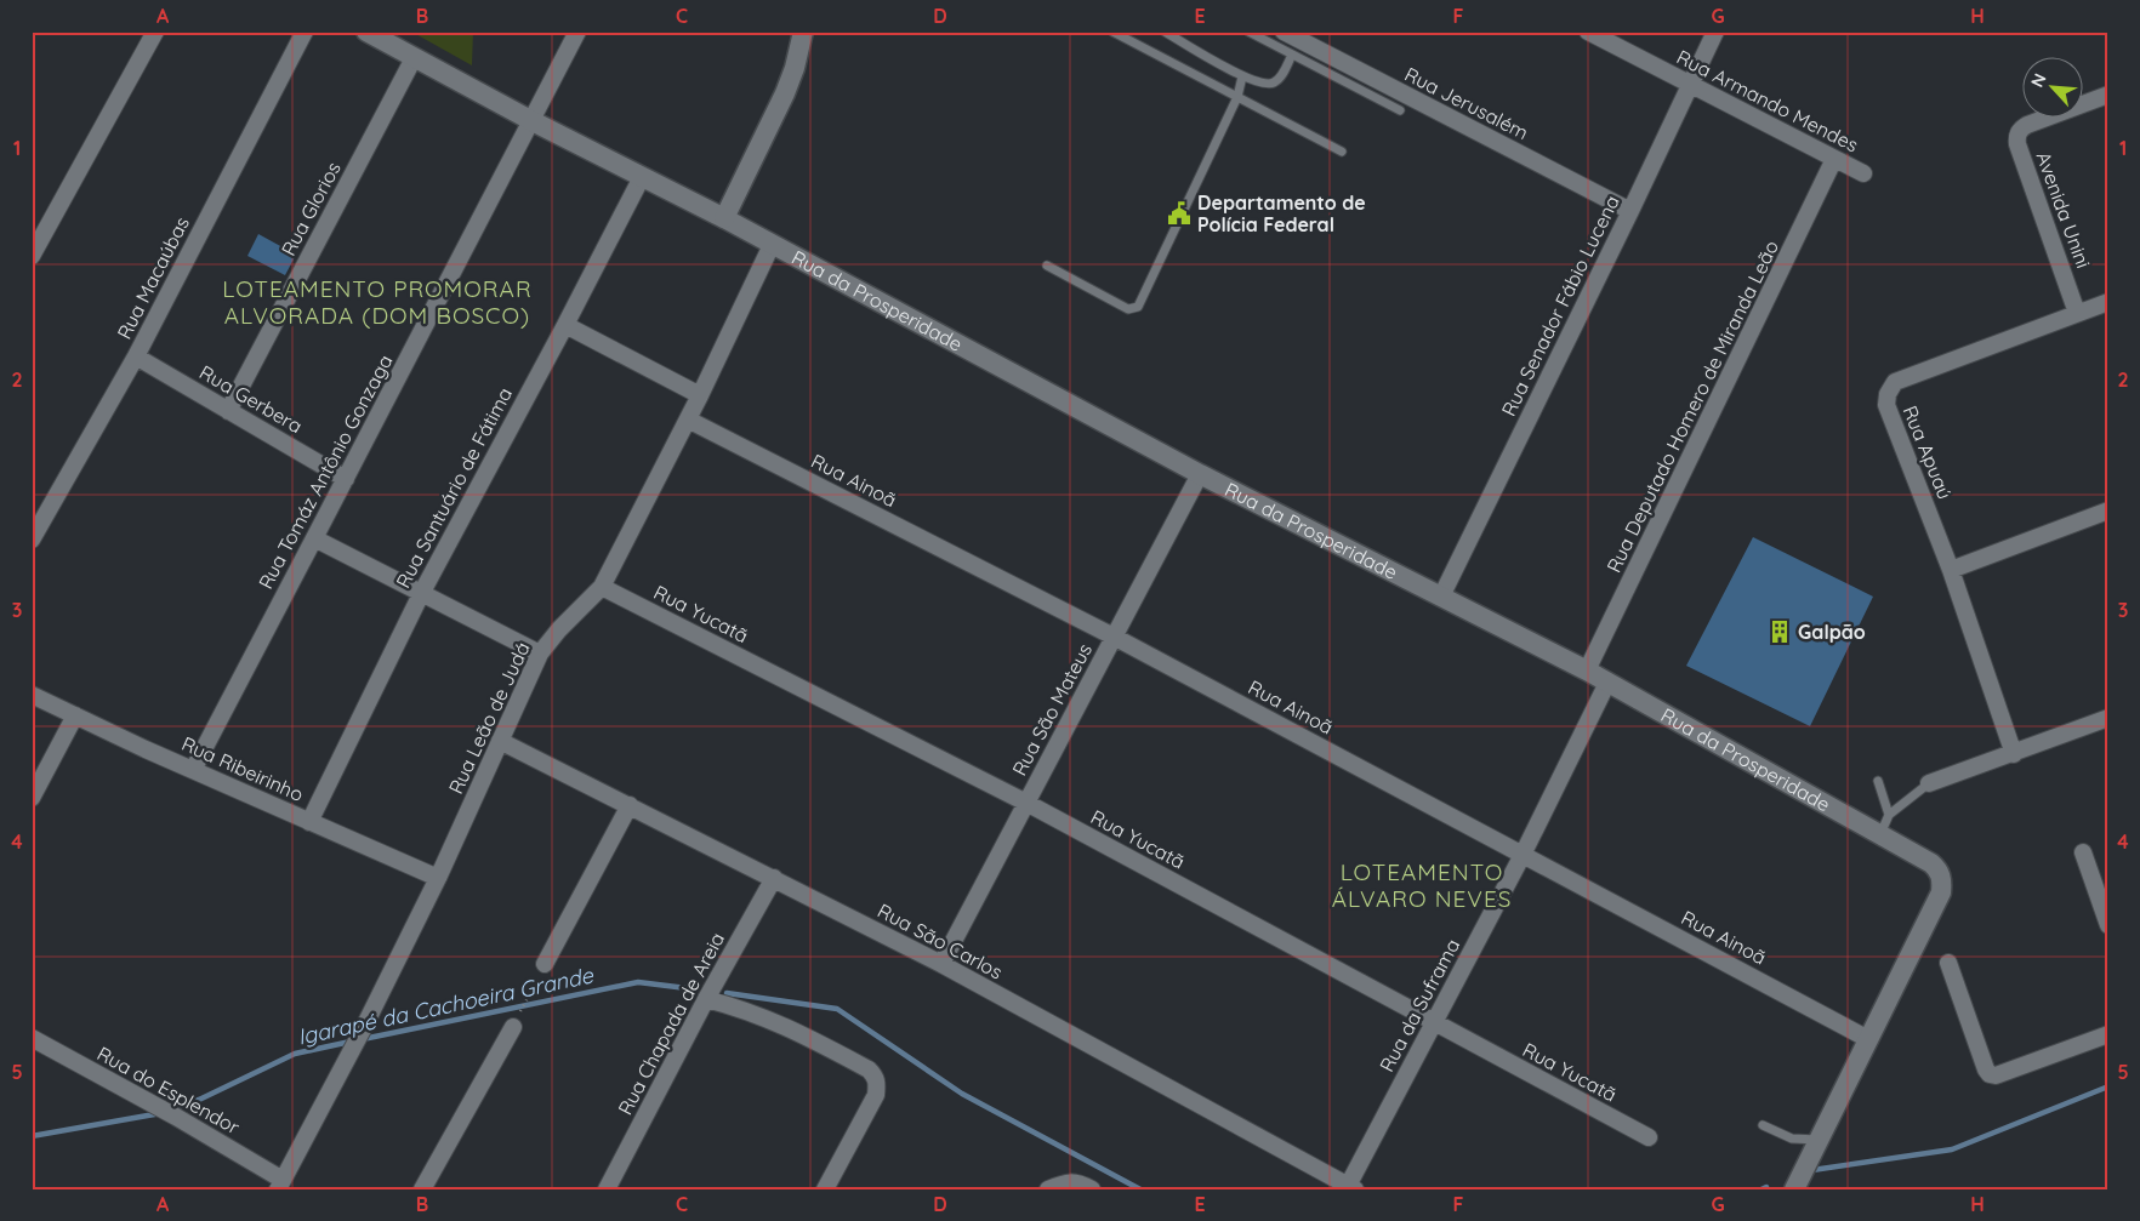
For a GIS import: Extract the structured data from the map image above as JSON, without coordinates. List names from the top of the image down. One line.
{"streets":{"street":["Rua Armando Mendes","Rua Jerusalém","Rua Glorios","Avenida Unini","Rua Macaúbas","Rua da Prosperidade","Rua Senador Fábio Lucena","Rua Gerbera","Rua Deputado Homero de Miranda Leão","Rua Apuaú","Rua Tomáz Antônio Gonzaga","Rua Ainoã","Rua Santuário de Fátima","Rua Yucatã","Rua São Mateus","Rua Leão de Judá","Rua Ribeirinho","Rua São Carlos","Rua da Suframa","Rua Chapada de Areia","Rua do Esplendor"]},"crossings":[["Rua Armando Mendes","Rua Senador Fábio Lucena"],["Rua Armando Mendes","Rua Deputado Homero de Miranda Leão"],["Rua Jerusalém","Rua Senador Fábio Lucena"],["Rua Glorios","Rua da Prosperidade"],["Rua Glorios","Rua Gerbera"],["Avenida Unini","Rua Apuaú"],["Rua Macaúbas","Rua Gerbera"],["Rua da Prosperidade","Rua Senador Fábio Lucena"],["Rua da Prosperidade","Rua Deputado Homero de Miranda Leão"],["Rua da Prosperidade","Rua Tomáz Antônio Gonzaga"],["Rua da Prosperidade","Rua Ainoã"],["Rua da Prosperidade","Rua Santuário de Fátima"],["Rua da Prosperidade","Rua São Mateus"],["Rua da Prosperidade","Rua Leão de Judá"],["Rua da Prosperidade","Rua da Suframa"],["Rua Gerbera","Rua Tomáz Antônio Gonzaga"],["Rua Tomáz Antônio Gonzaga","Rua Ribeirinho"],["Rua Ainoã","Rua São Mateus"],["Rua Ainoã","Rua Leão de Judá"],["Rua Ainoã","Rua da Suframa"],["Rua Santuário de Fátima","Rua Ribeirinho"],["Rua Yucatã","Rua São Mateus"],["Rua Yucatã","Rua Leão de Judá"],["Rua Yucatã","Rua da Suframa"],["Rua São Mateus","Rua São Carlos"],["Rua Leão de Judá","Rua Ribeirinho"],["Rua Leão de Judá","Rua São Carlos"],["Rua Leão de Judá","Rua do Esplendor"],["Rua São Carlos","Rua da Suframa"],["Rua São Carlos","Rua Chapada de Areia"]],"districts":["LOTEAMENTO PROMORAR ALVORADA (DOM BOSCO)","LOTEAMENTO ÁLVARO NEVES"],"water":["Igarapé da Cachoeira Grande"],"places":{"public building":["Departamento de Polícia Federal"],"building":["Galpão"]},"north":"top left","grid":{"columns":["A","B","C","D","E","F","G","H"],"rows":["1","2","3","4","5"]}}
